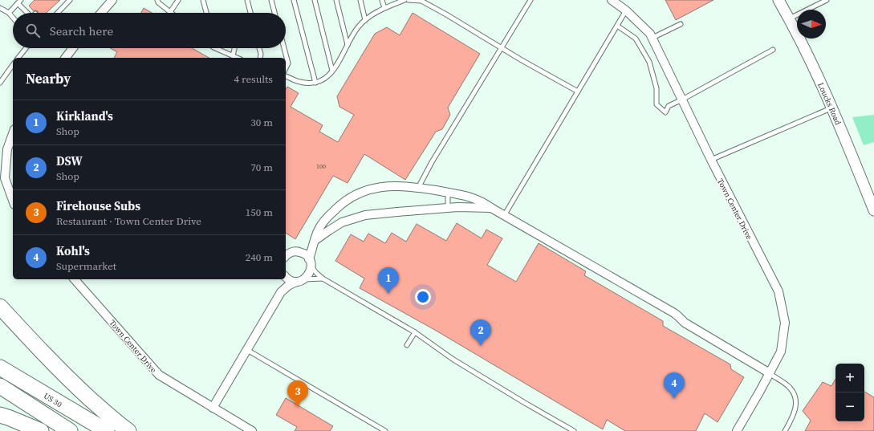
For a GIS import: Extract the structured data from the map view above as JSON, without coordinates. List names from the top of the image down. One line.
{"streets":{"highway":["US 30"],"street":["Loucks Road","Town Center Drive"]},"house_numbers":["100"],"north":"right","page":{"search":"Search here","heading":["Nearby","4 results"],"list":[{"mark":"1","name":"Kirkland's","note":"Shop","value":"30 m"},{"mark":"2","name":"DSW","note":"Shop","value":"70 m"},{"mark":"3","name":"Firehouse Subs","note":"Restaurant · Town Center Drive","value":"150 m"},{"mark":"4","name":"Kohl's","note":"Supermarket","value":"240 m"}],"pins":["1","2","4","3"],"map_buttons":["+","−"]}}
